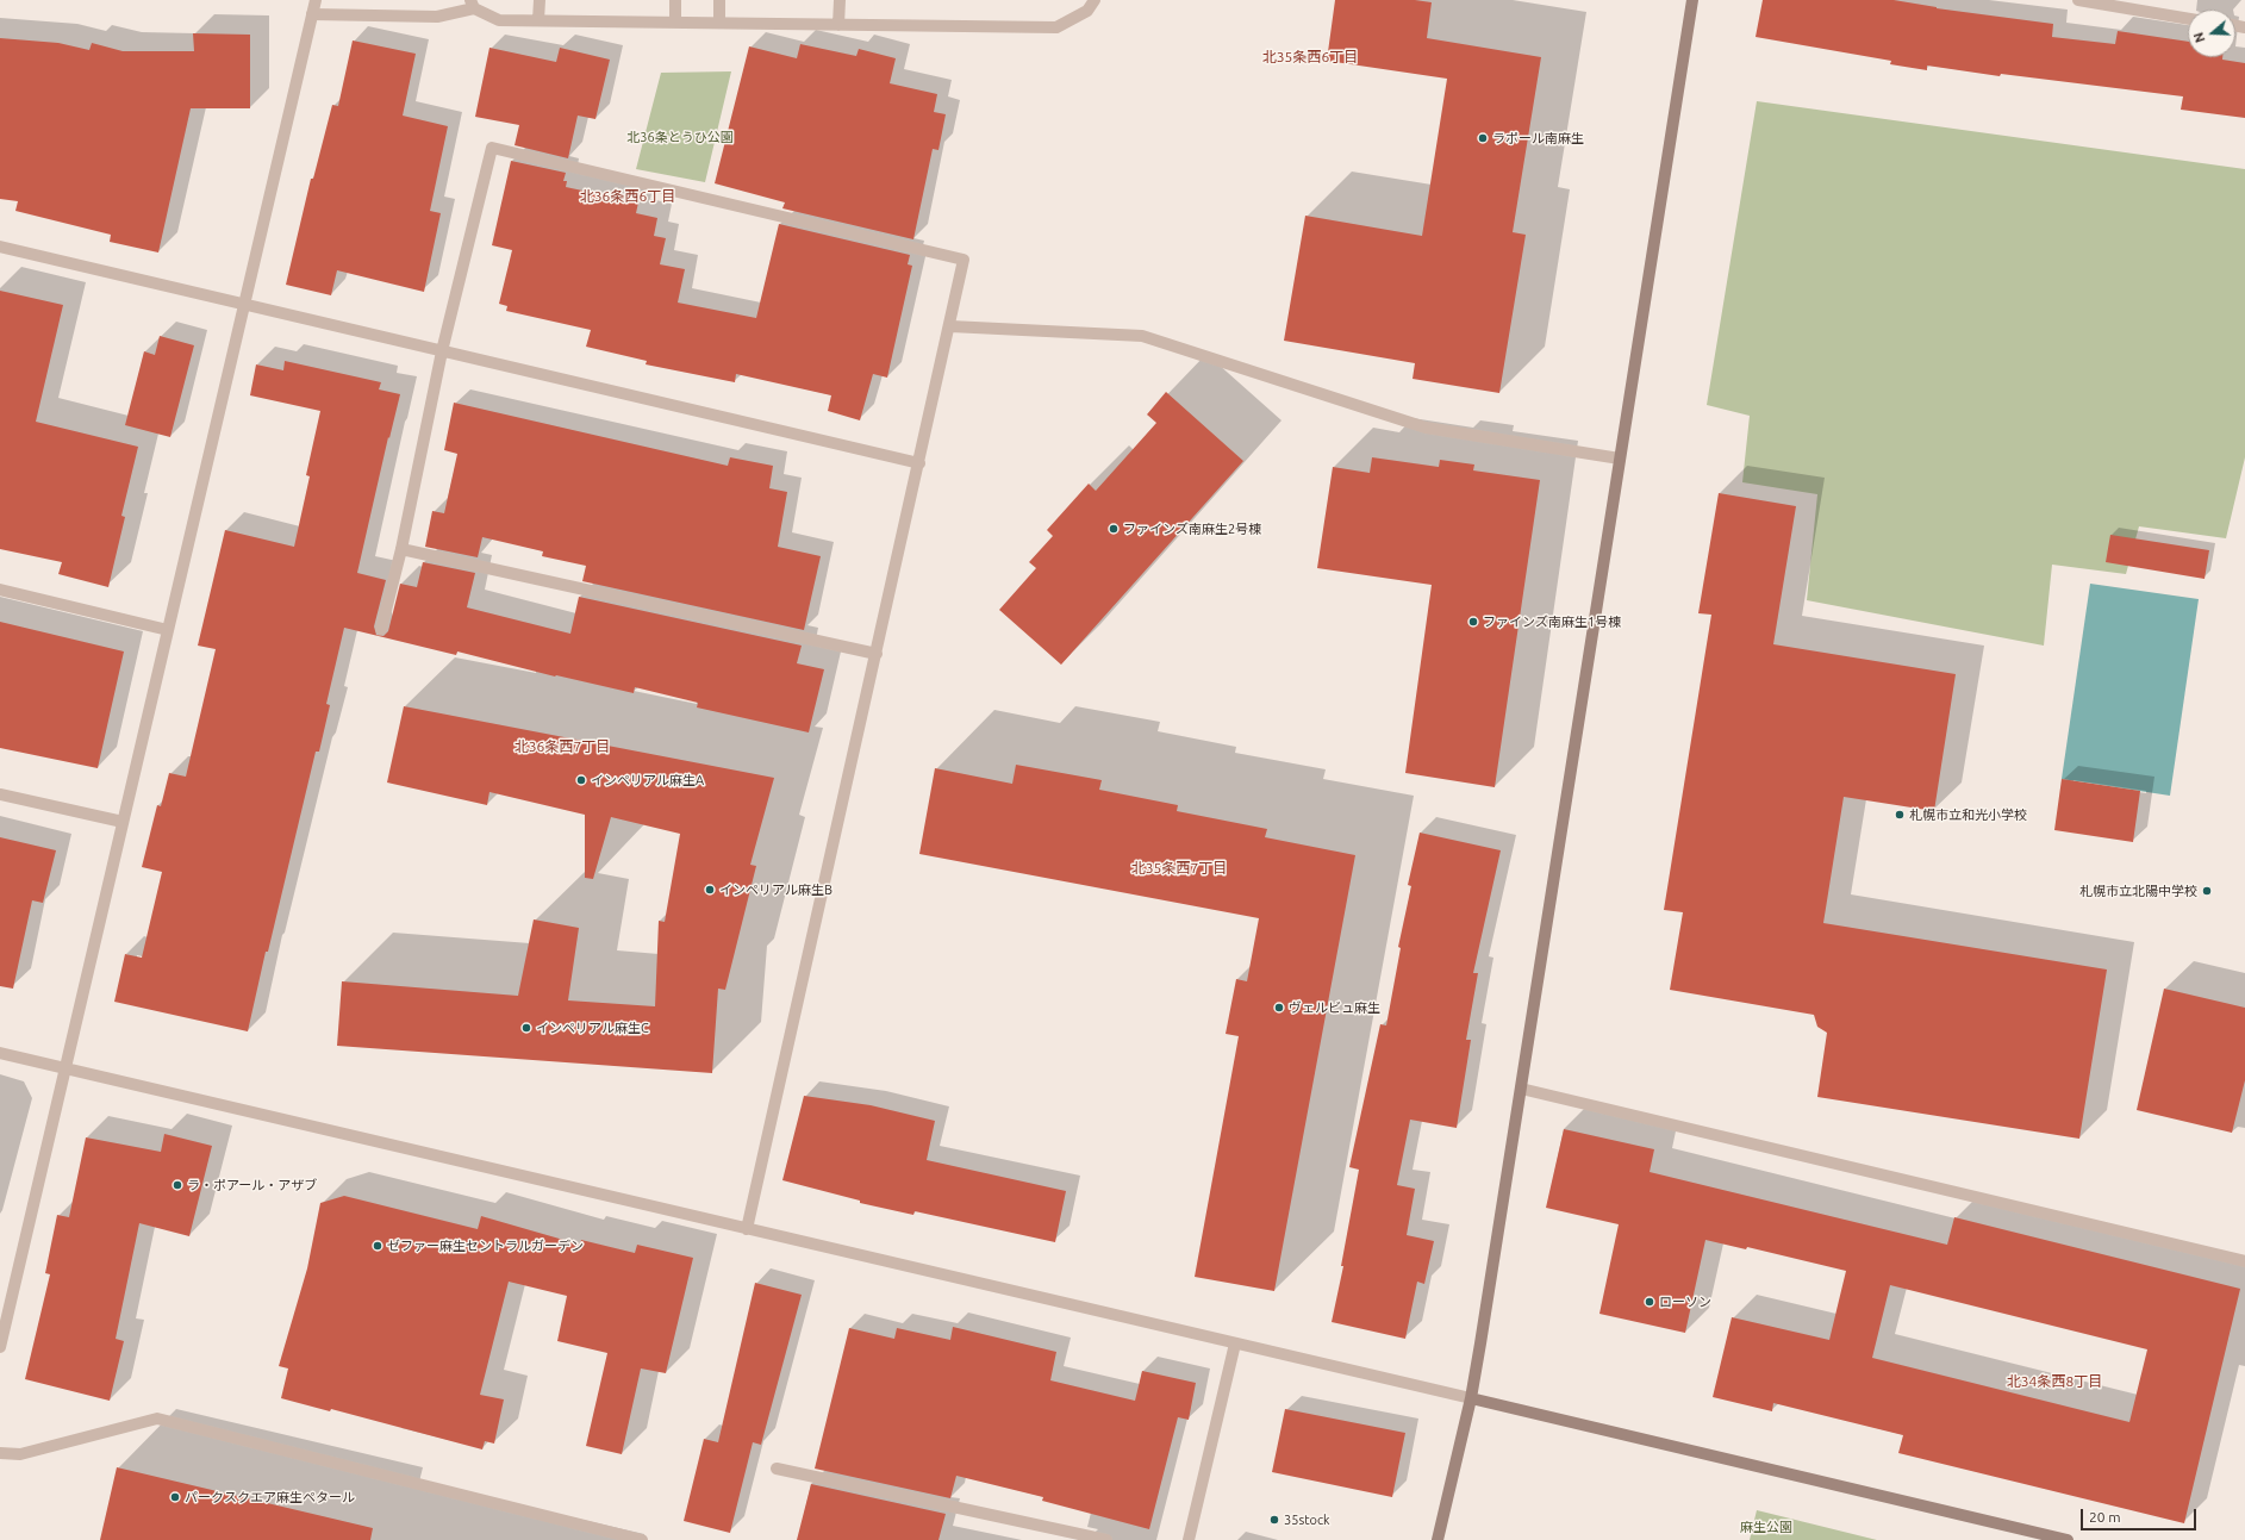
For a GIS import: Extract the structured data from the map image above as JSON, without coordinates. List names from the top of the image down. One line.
{"districts":["北35条西6丁目","北36条西6丁目","北36条西7丁目","北35条西7丁目","北34条西8丁目"],"parks":["北36条とうひ公園","麻生公園"],"places":["ラポール南麻生","ファインズ南麻生2号棟","ファインズ南麻生1号棟","インペリアル麻生A","札幌市立和光小学校","インペリアル麻生B","札幌市立北陽中学校","ヴェルビュ麻生","インペリアル麻生C","ラ・ポアール・アザブ","ゼファー麻生セントラルガーデン","ローソン","パークスクエア麻生ペタール","35stock"],"scale_bar":"20 m","north":"left"}
